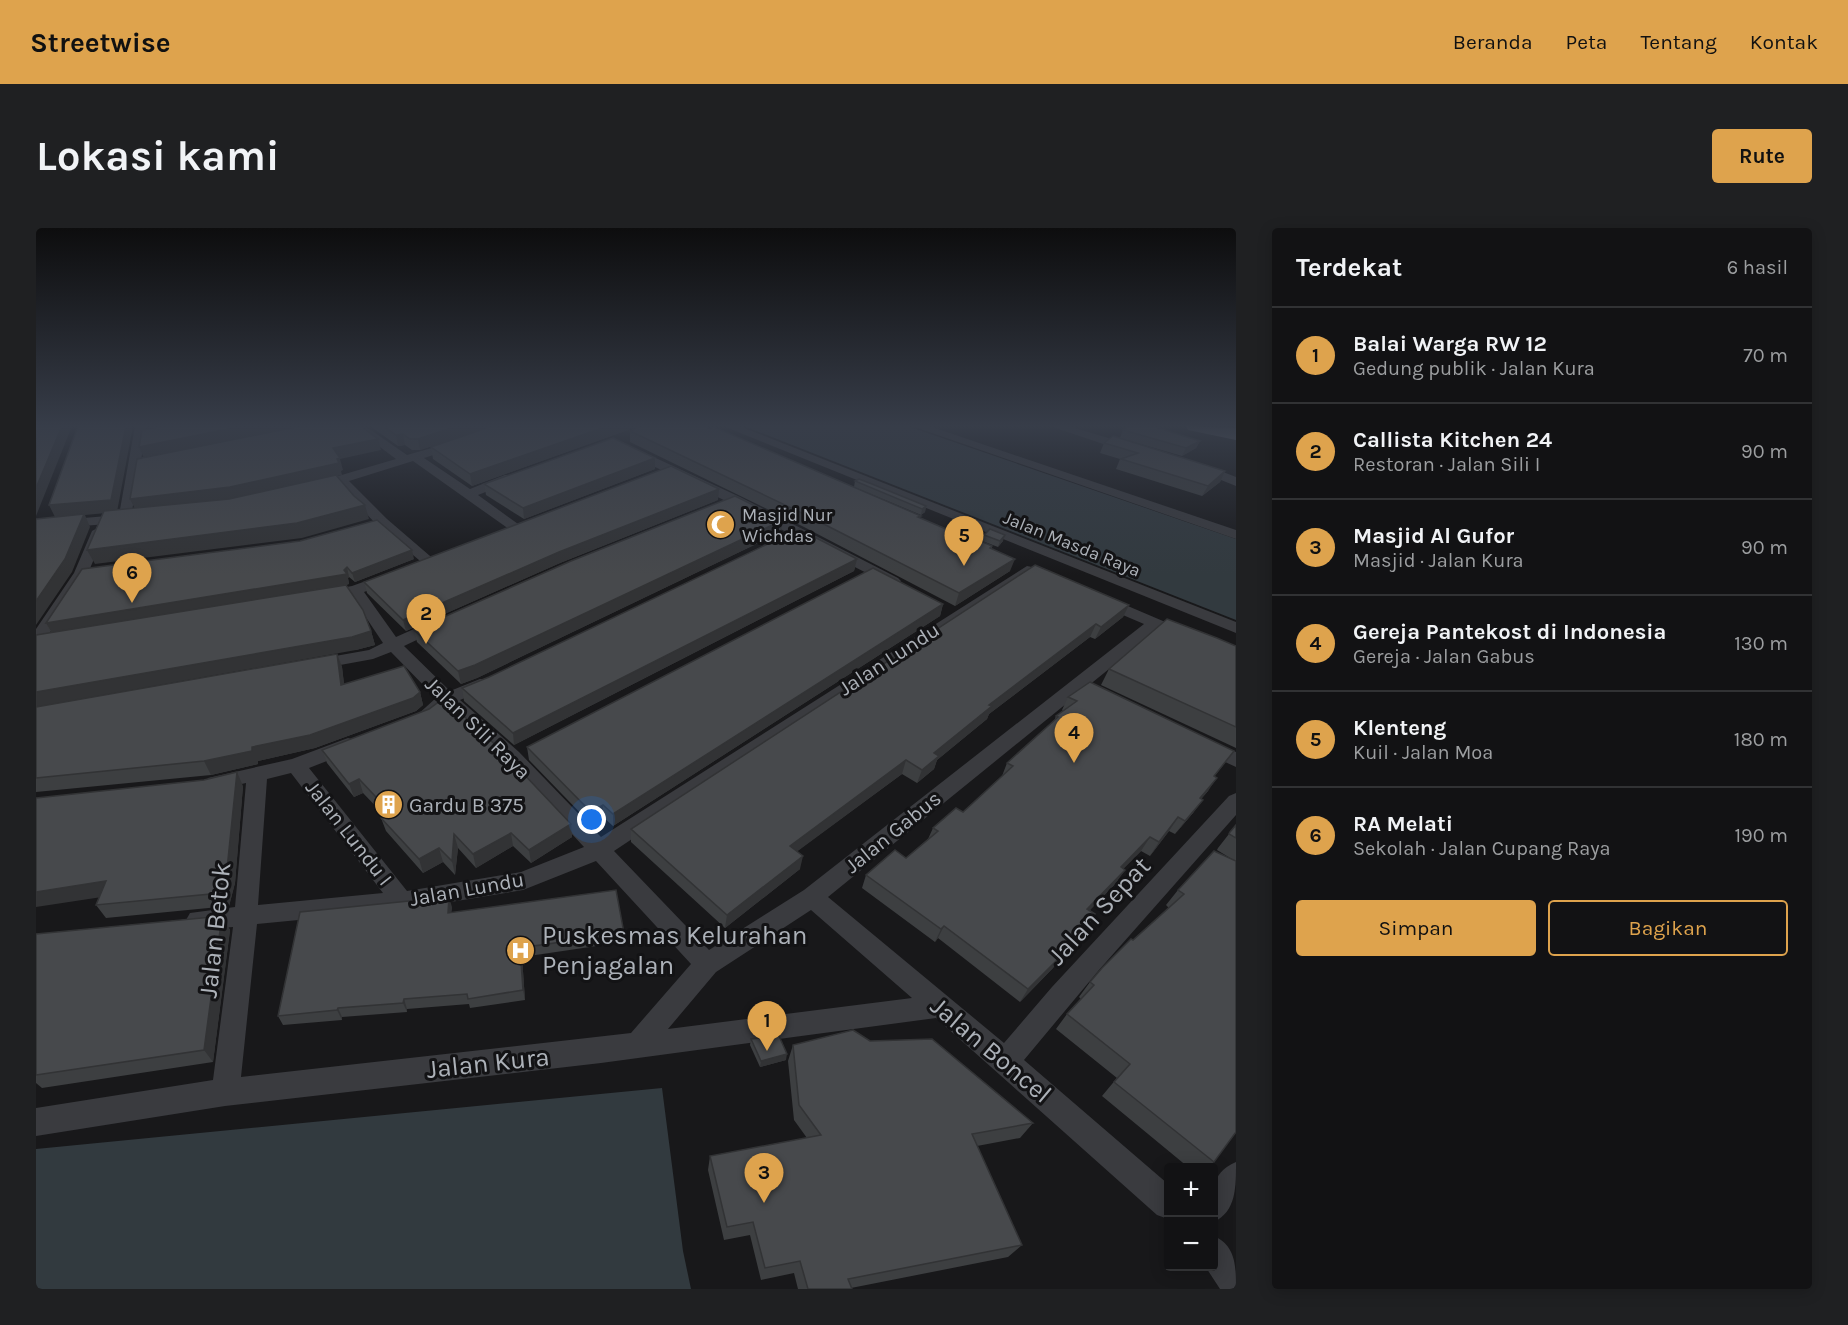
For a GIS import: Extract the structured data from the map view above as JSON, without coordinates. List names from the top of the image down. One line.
{"streets":{"street":["Jalan Masda Raya","Jalan Lundu","Jalan Sili Raya","Jalan Gabus","Jalan Lundu I","Jalan Sepat","Jalan Betok","Jalan Boncel","Jalan Kura"]},"crossings":[["Jalan Lundu","Jalan Sili Raya"],["Jalan Lundu","Jalan Lundu I"],["Jalan Lundu","Jalan Betok"],["Jalan Sili Raya","Jalan Gabus"],["Jalan Gabus","Jalan Boncel"],["Jalan Gabus","Jalan Kura"],["Jalan Sepat","Jalan Boncel"],["Jalan Betok","Jalan Kura"],["Jalan Boncel","Jalan Kura"]],"places":{"mosque":["Masjid Nur Wichdas"],"building":["Gardu B 375"],"hospital":["Puskesmas Kelurahan Penjagalan"]},"page":{"header":"Streetwise","nav":["Beranda","Peta","Tentang","Kontak"],"buttons":["Rute",["Simpan","Bagikan"]],"title":"Lokasi kami","heading":["Terdekat","6 hasil"],"list":[{"mark":"1","name":"Balai Warga RW 12","note":"Gedung publik · Jalan Kura","value":"70 m"},{"mark":"2","name":"Callista Kitchen 24","note":"Restoran · Jalan Sili I","value":"90 m"},{"mark":"3","name":"Masjid Al Gufor","note":"Masjid · Jalan Kura","value":"90 m"},{"mark":"4","name":"Gereja Pantekost di Indonesia","note":"Gereja · Jalan Gabus","value":"130 m"},{"mark":"5","name":"Klenteng","note":"Kuil · Jalan Moa","value":"180 m"},{"mark":"6","name":"RA Melati","note":"Sekolah · Jalan Cupang Raya","value":"190 m"}],"pins":["5","6","2","4","1","3"],"map_buttons":["+","−"]}}
